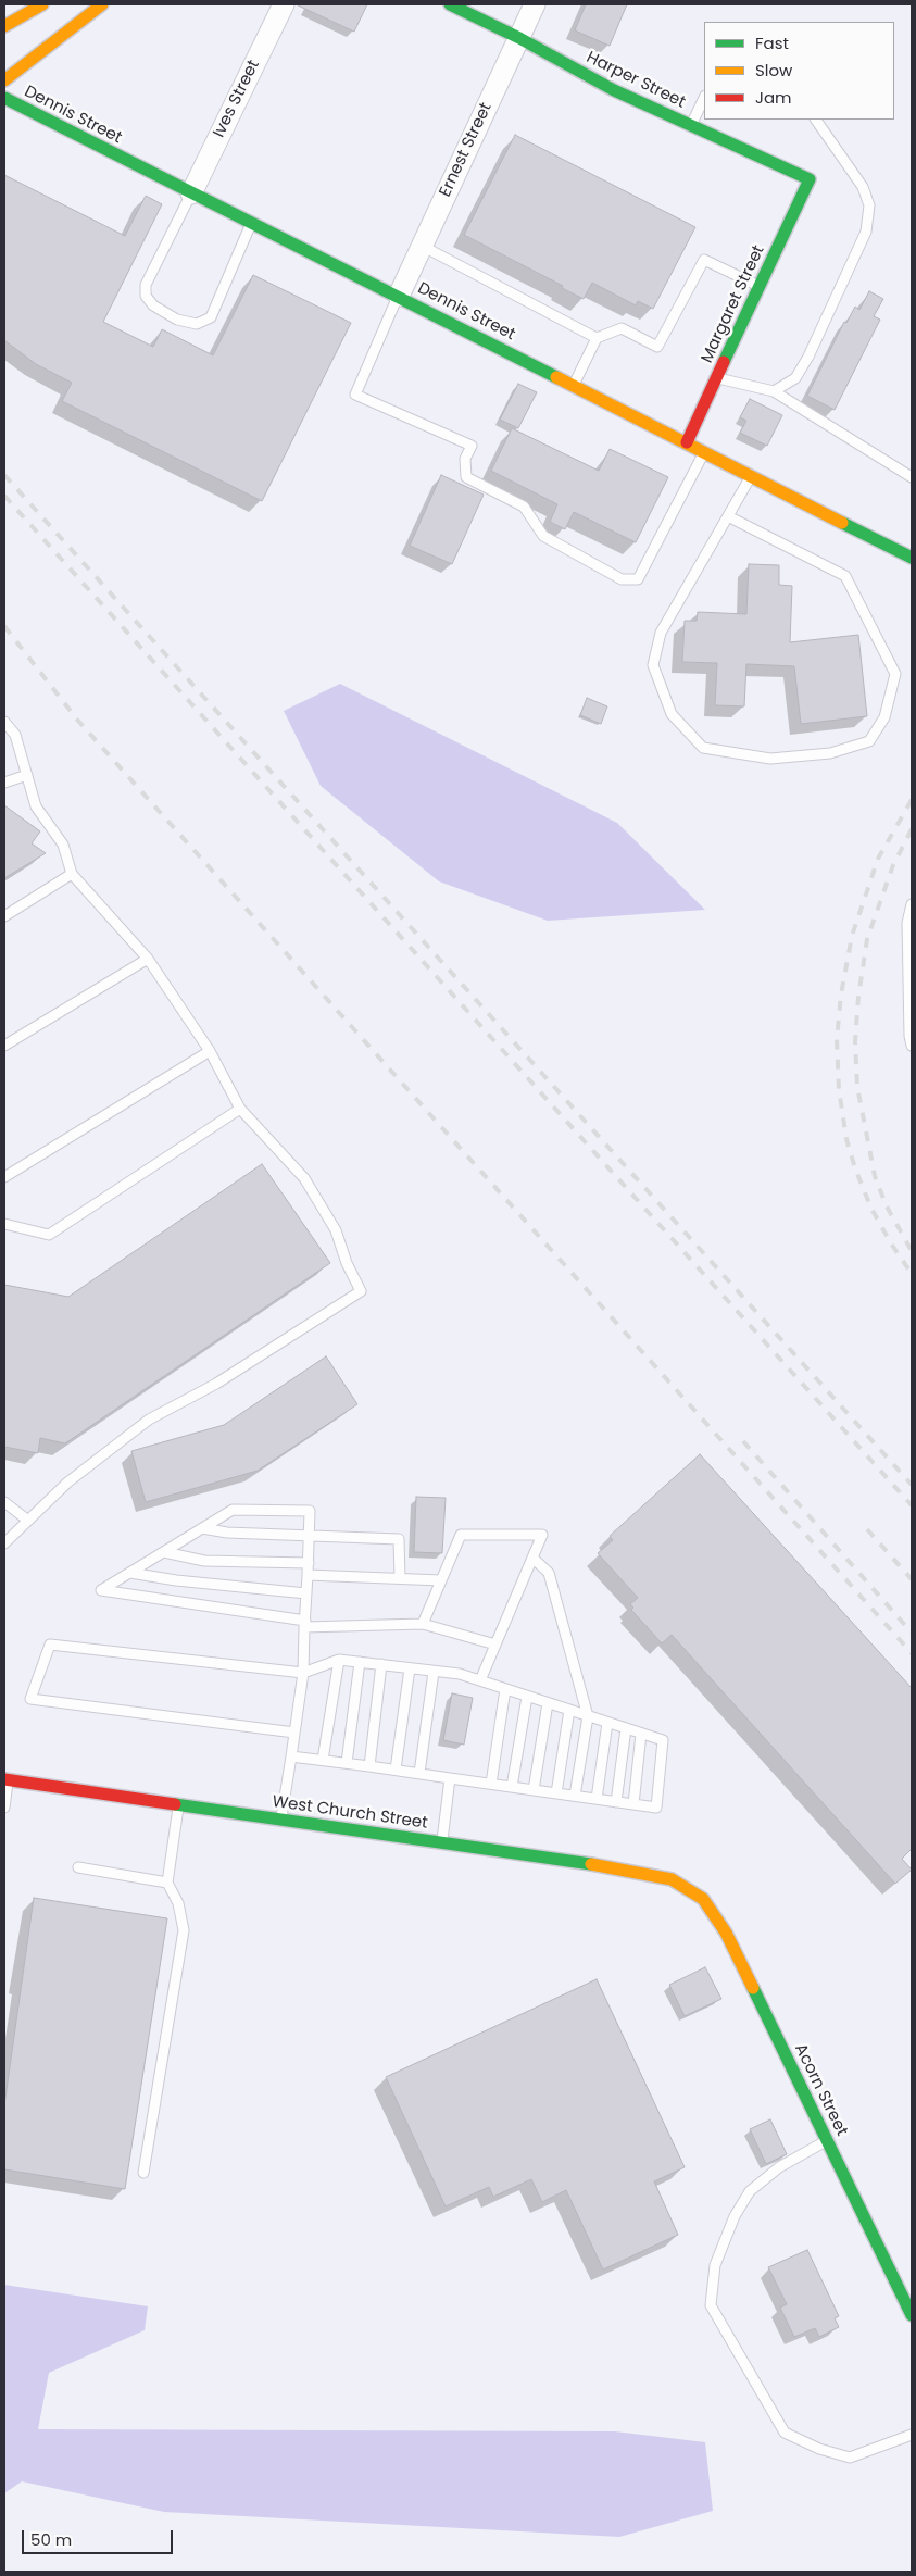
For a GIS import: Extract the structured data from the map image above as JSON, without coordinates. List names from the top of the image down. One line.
{"streets":{"main road":["Harper Street","Dennis Street","Margaret Street","West Church Street","Acorn Street"],"street":["Ives Street","Ernest Street"]},"crossings":[["Harper Street","Ernest Street"],["Harper Street","Margaret Street"],["Ives Street","Dennis Street"],["Dennis Street","Ernest Street"],["Dennis Street","Margaret Street"],["West Church Street","Acorn Street"]],"legend":["Fast","Slow","Jam"],"scale_bar":"50 m"}
